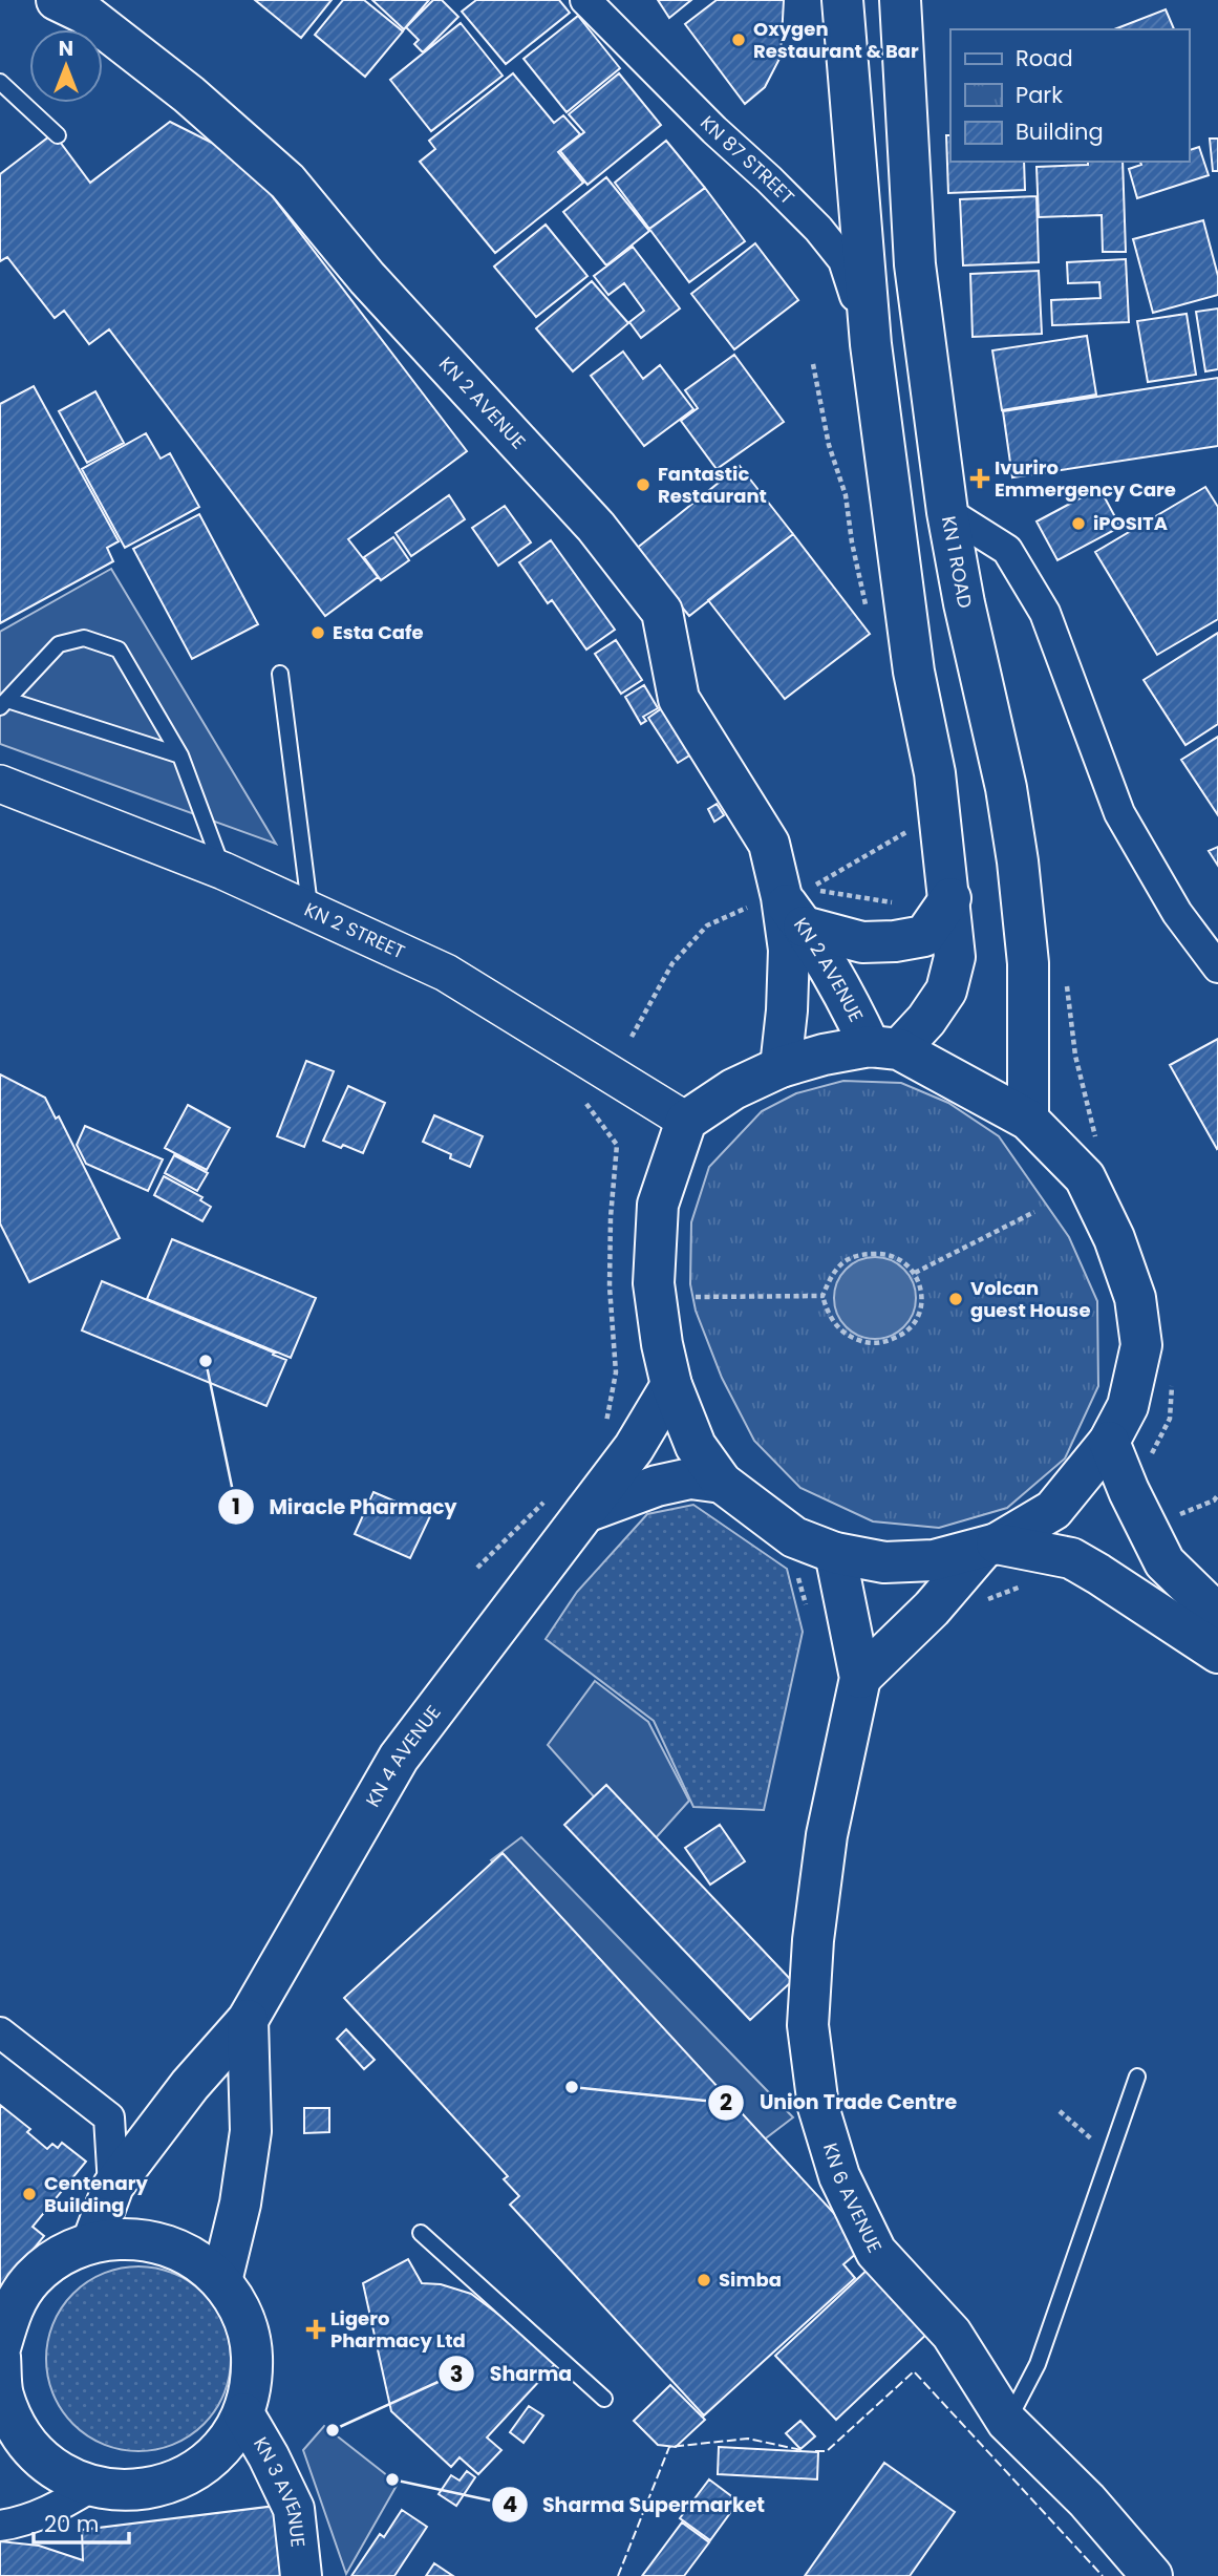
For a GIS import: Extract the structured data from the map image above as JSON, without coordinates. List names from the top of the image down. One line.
{"streets":{"main road":["KN 2 AVENUE","KN 1 ROAD","KN 4 AVENUE","KN 6 AVENUE","KN 3 AVENUE"],"street":["KN 87 STREET","KN 2 STREET"]},"places":{"other":["Oxygen Restaurant & Bar","Fantastic Restaurant","iPOSITA","Esta Cafe","Volcan guest House","Miracle Pharmacy","Union Trade Centre","Centenary Building","Simba","Sharma","Sharma Supermarket"],"health":["Ivuriro Emmergency Care","Ligero Pharmacy Ltd"]},"legend":["Road","Park","Building"],"scale_bar":"20 m","north":"top"}
